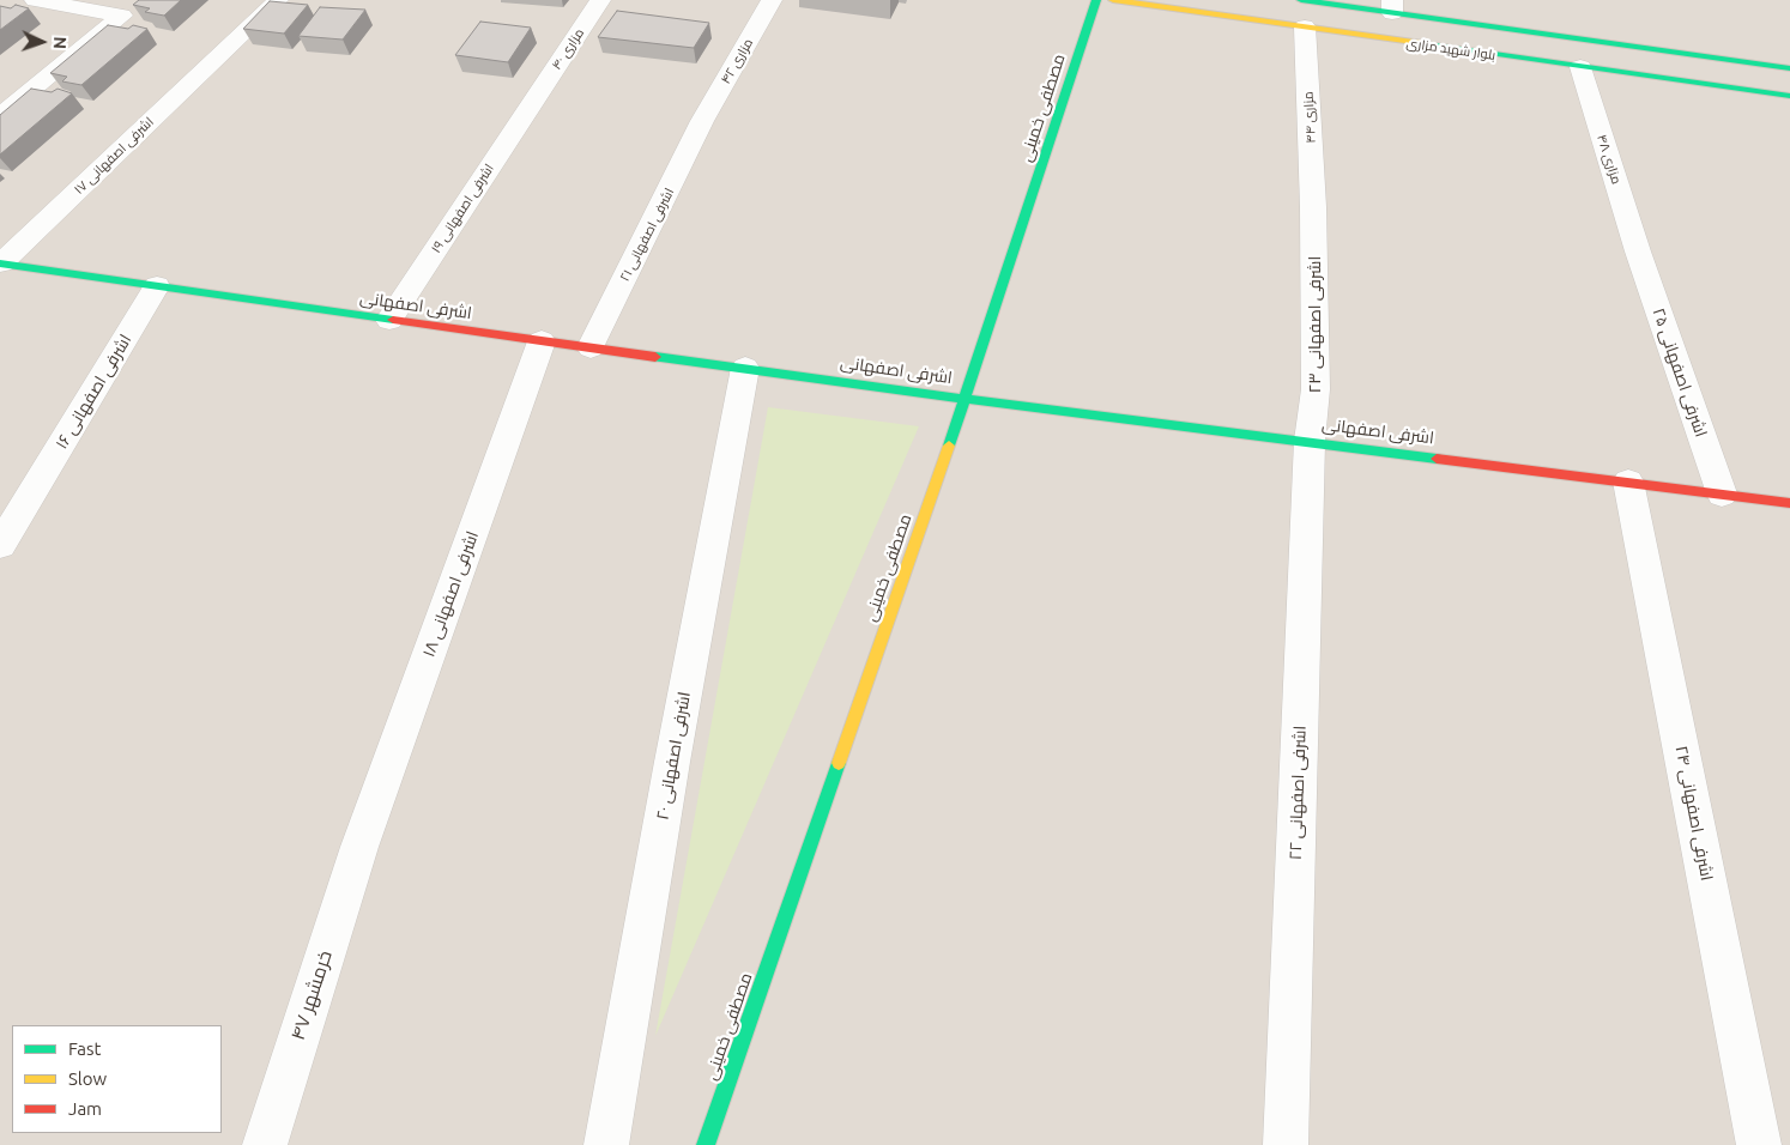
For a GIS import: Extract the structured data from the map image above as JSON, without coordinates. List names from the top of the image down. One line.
{"streets":{"main road":["بلوار شهید مزاری","مصطفی خمینی","اشرفی اصفهانی"],"street":["مزاری ۴۰","مزاری ۴۲","مزاری ۴۴","اشرفی اصفهانی ۱۷","مزاری ۴۸","اشرفی اصفهانی ۱۹","اشرفی اصفهانی ۲۱","اشرفی اصفهانی ۲۳","اشرفی اصفهانی ۲۵","اشرفی اصفهانی ۱۶","اشرفی اصفهانی ۱۸","اشرفی اصفهانی ۲۰","اشرفی اصفهانی ۲۲","اشرفی اصفهانی ۲۴","خرمشهر ۴۷"]},"crossings":[["مزاری ۴۰","اشرفی اصفهانی ۱۹"],["بلوار شهید مزاری","مزاری ۴۴"],["بلوار شهید مزاری","مزاری ۴۸"],["مزاری ۴۲","اشرفی اصفهانی ۲۱"],["مصطفی خمینی","اشرفی اصفهانی"],["مزاری ۴۴","اشرفی اصفهانی ۲۳"],["اشرفی اصفهانی ۱۷","اشرفی اصفهانی"],["مزاری ۴۸","اشرفی اصفهانی ۲۵"],["اشرفی اصفهانی ۱۹","اشرفی اصفهانی"],["اشرفی اصفهانی ۲۱","اشرفی اصفهانی"],["اشرفی اصفهانی","اشرفی اصفهانی ۲۳"],["اشرفی اصفهانی","اشرفی اصفهانی ۲۵"],["اشرفی اصفهانی","اشرفی اصفهانی ۱۶"],["اشرفی اصفهانی","اشرفی اصفهانی ۱۸"],["اشرفی اصفهانی","اشرفی اصفهانی ۲۰"],["اشرفی اصفهانی","اشرفی اصفهانی ۲۲"],["اشرفی اصفهانی","اشرفی اصفهانی ۲۴"],["اشرفی اصفهانی ۲۳","اشرفی اصفهانی ۲۲"],["اشرفی اصفهانی ۱۸","خرمشهر ۴۷"]],"legend":["Fast","Slow","Jam"],"north":"right"}
